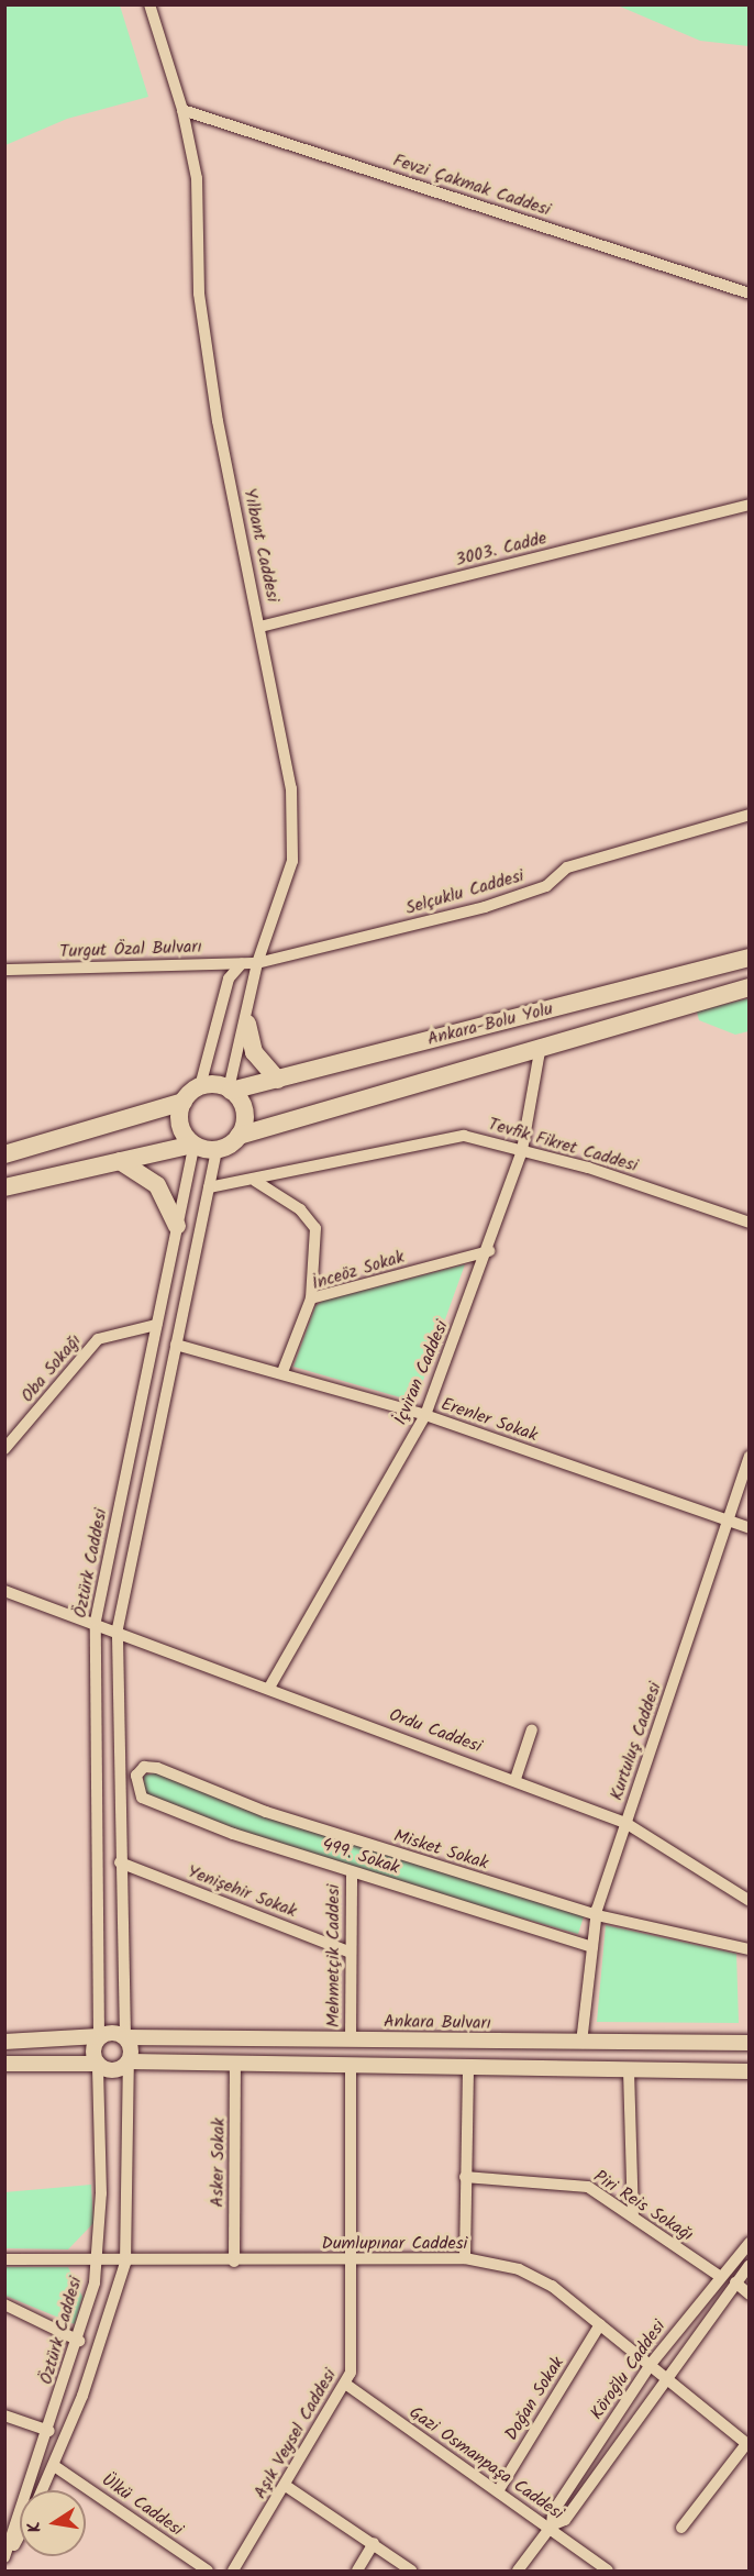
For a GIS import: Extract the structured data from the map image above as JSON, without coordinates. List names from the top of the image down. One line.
{"streets":{"highway":["Ankara-Bolu Yolu"],"main road":["Ankara Bulvarı"],"street":["Fevzi Çakmak Caddesi","Yılbant Caddesi","3003. Cadde","Selçuklu Caddesi","Turgut Özal Bulvarı","Tevfik Fikret Caddesi","İnceöz Sokak","Oba Sokağı","İçviran Caddesi","Erenler Sokak","Öztürk Caddesi","Ordu Caddesi","Kurtuluş Caddesi","Misket Sokak","499. Sokak","Yenişehir Sokak","Mehmetçik Caddesi","Asker Sokak","Piri Reis Sokağı","Dumlupınar Caddesi","Köroğlu Caddesi","Doğan Sokak","Aşık Veysel Caddesi","Gazi Osmanpaşa Caddesi","Ülkü Caddesi"]},"crossings":[["Fevzi Çakmak Caddesi","Yılbant Caddesi"],["Yılbant Caddesi","3003. Cadde"],["Yılbant Caddesi","Selçuklu Caddesi"],["Yılbant Caddesi","Turgut Özal Bulvarı"],["Yılbant Caddesi","Ankara-Bolu Yolu"],["Yılbant Caddesi","Öztürk Caddesi"],["Selçuklu Caddesi","Turgut Özal Bulvarı"],["Ankara-Bolu Yolu","İçviran Caddesi"],["Ankara-Bolu Yolu","Öztürk Caddesi"],["Tevfik Fikret Caddesi","İçviran Caddesi"],["İnceöz Sokak","İçviran Caddesi"],["İnceöz Sokak","Erenler Sokak"],["Oba Sokağı","Öztürk Caddesi"],["İçviran Caddesi","Erenler Sokak"],["İçviran Caddesi","Ordu Caddesi"],["Erenler Sokak","Kurtuluş Caddesi"],["Öztürk Caddesi","Ordu Caddesi"],["Öztürk Caddesi","Ankara Bulvarı"],["Öztürk Caddesi","Dumlupınar Caddesi"],["Ordu Caddesi","Kurtuluş Caddesi"],["Kurtuluş Caddesi","Misket Sokak"],["Kurtuluş Caddesi","499. Sokak"],["Kurtuluş Caddesi","Ankara Bulvarı"],["Misket Sokak","499. Sokak"],["499. Sokak","Mehmetçik Caddesi"],["Yenişehir Sokak","Mehmetçik Caddesi"],["Mehmetçik Caddesi","Ankara Bulvarı"],["Asker Sokak","Dumlupınar Caddesi"],["Piri Reis Sokağı","Köroğlu Caddesi"],["Dumlupınar Caddesi","Köroğlu Caddesi"],["Dumlupınar Caddesi","Doğan Sokak"],["Dumlupınar Caddesi","Aşık Veysel Caddesi"],["Köroğlu Caddesi","Gazi Osmanpaşa Caddesi"],["Doğan Sokak","Gazi Osmanpaşa Caddesi"],["Aşık Veysel Caddesi","Gazi Osmanpaşa Caddesi"]],"north":"left"}
